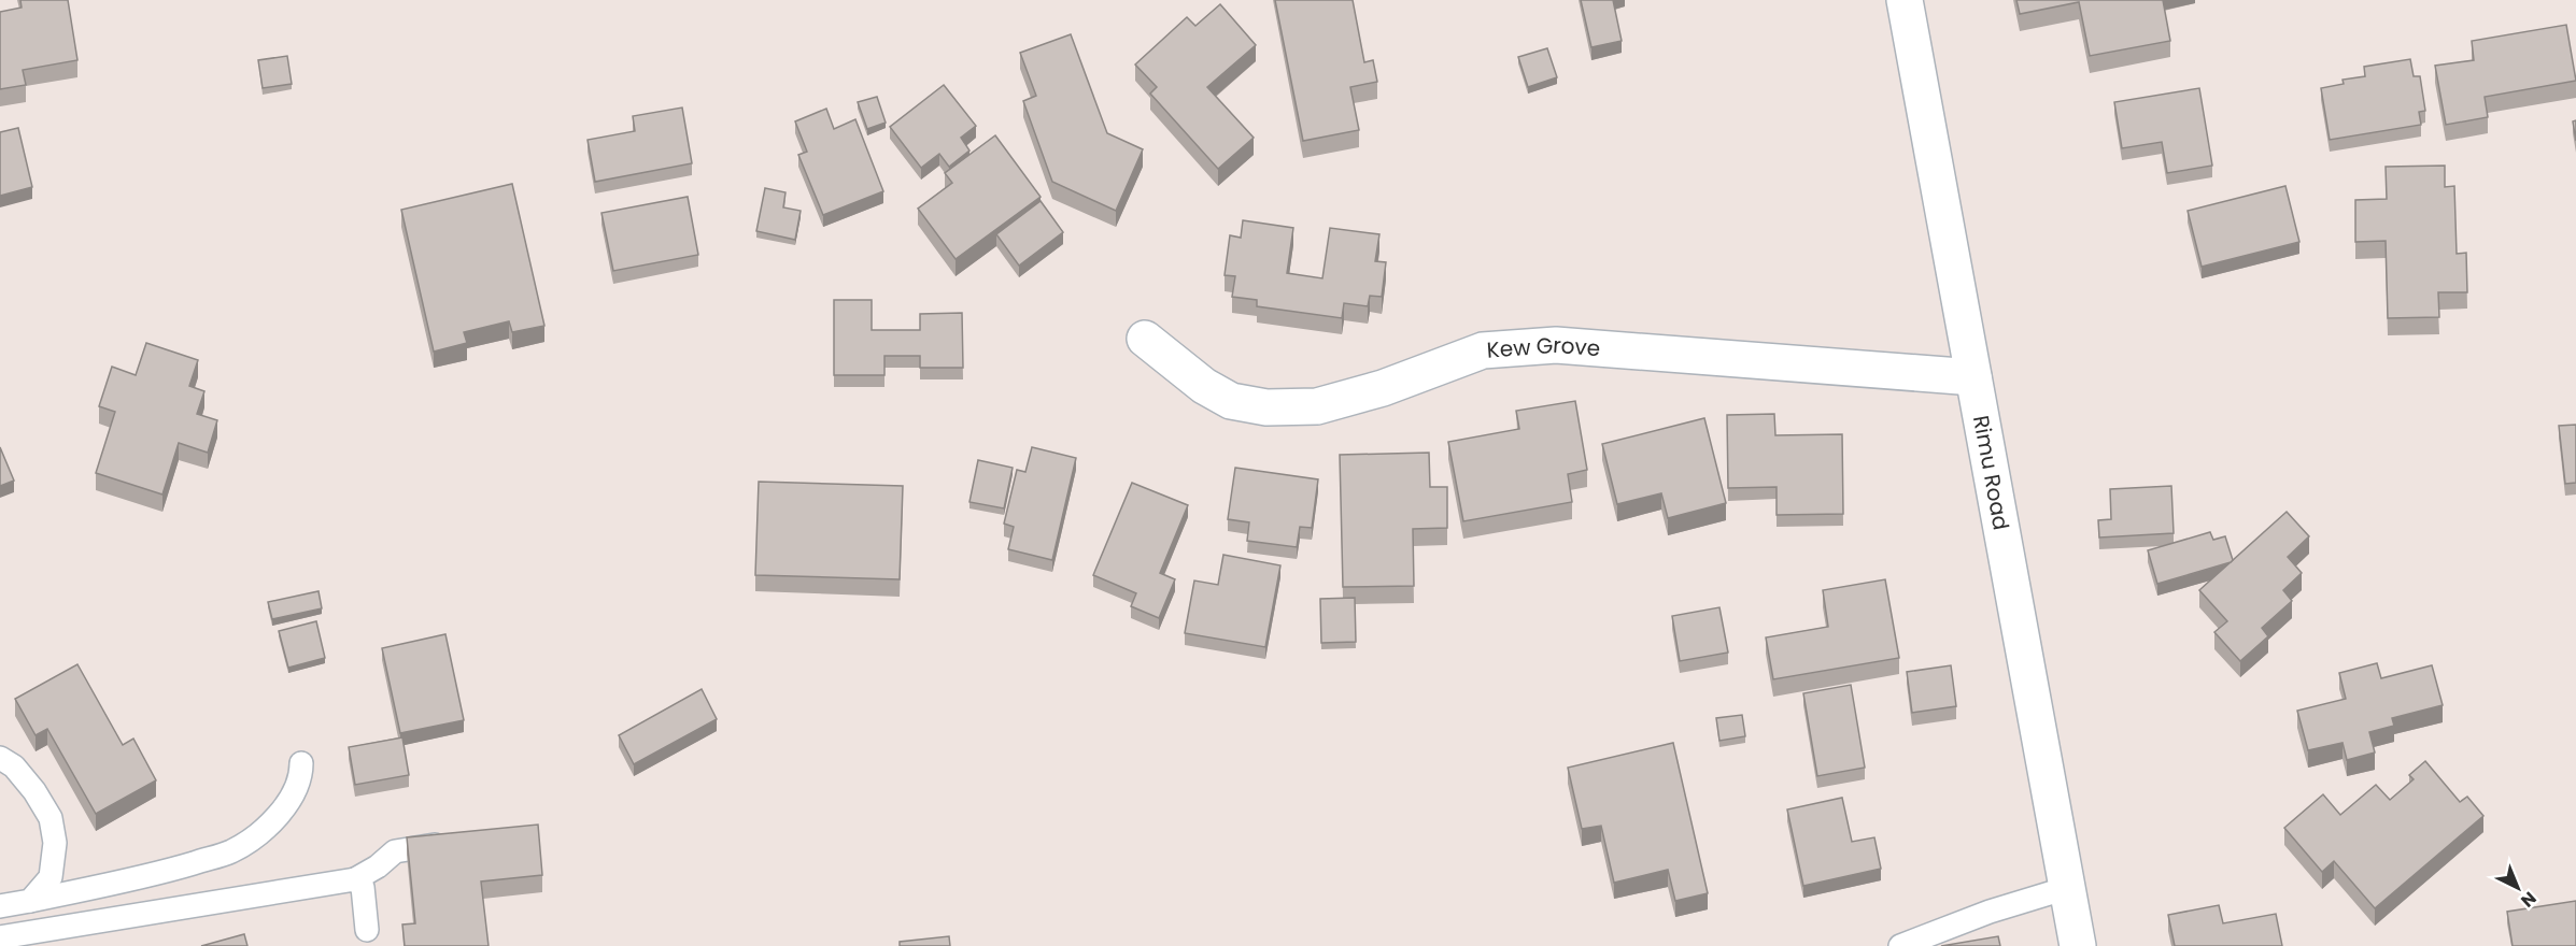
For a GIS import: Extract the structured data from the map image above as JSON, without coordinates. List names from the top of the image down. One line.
{"streets":{"main road":["Kew Grove","Rimu Road"]},"crossings":[["Kew Grove","Rimu Road"]],"north":"bottom right"}
